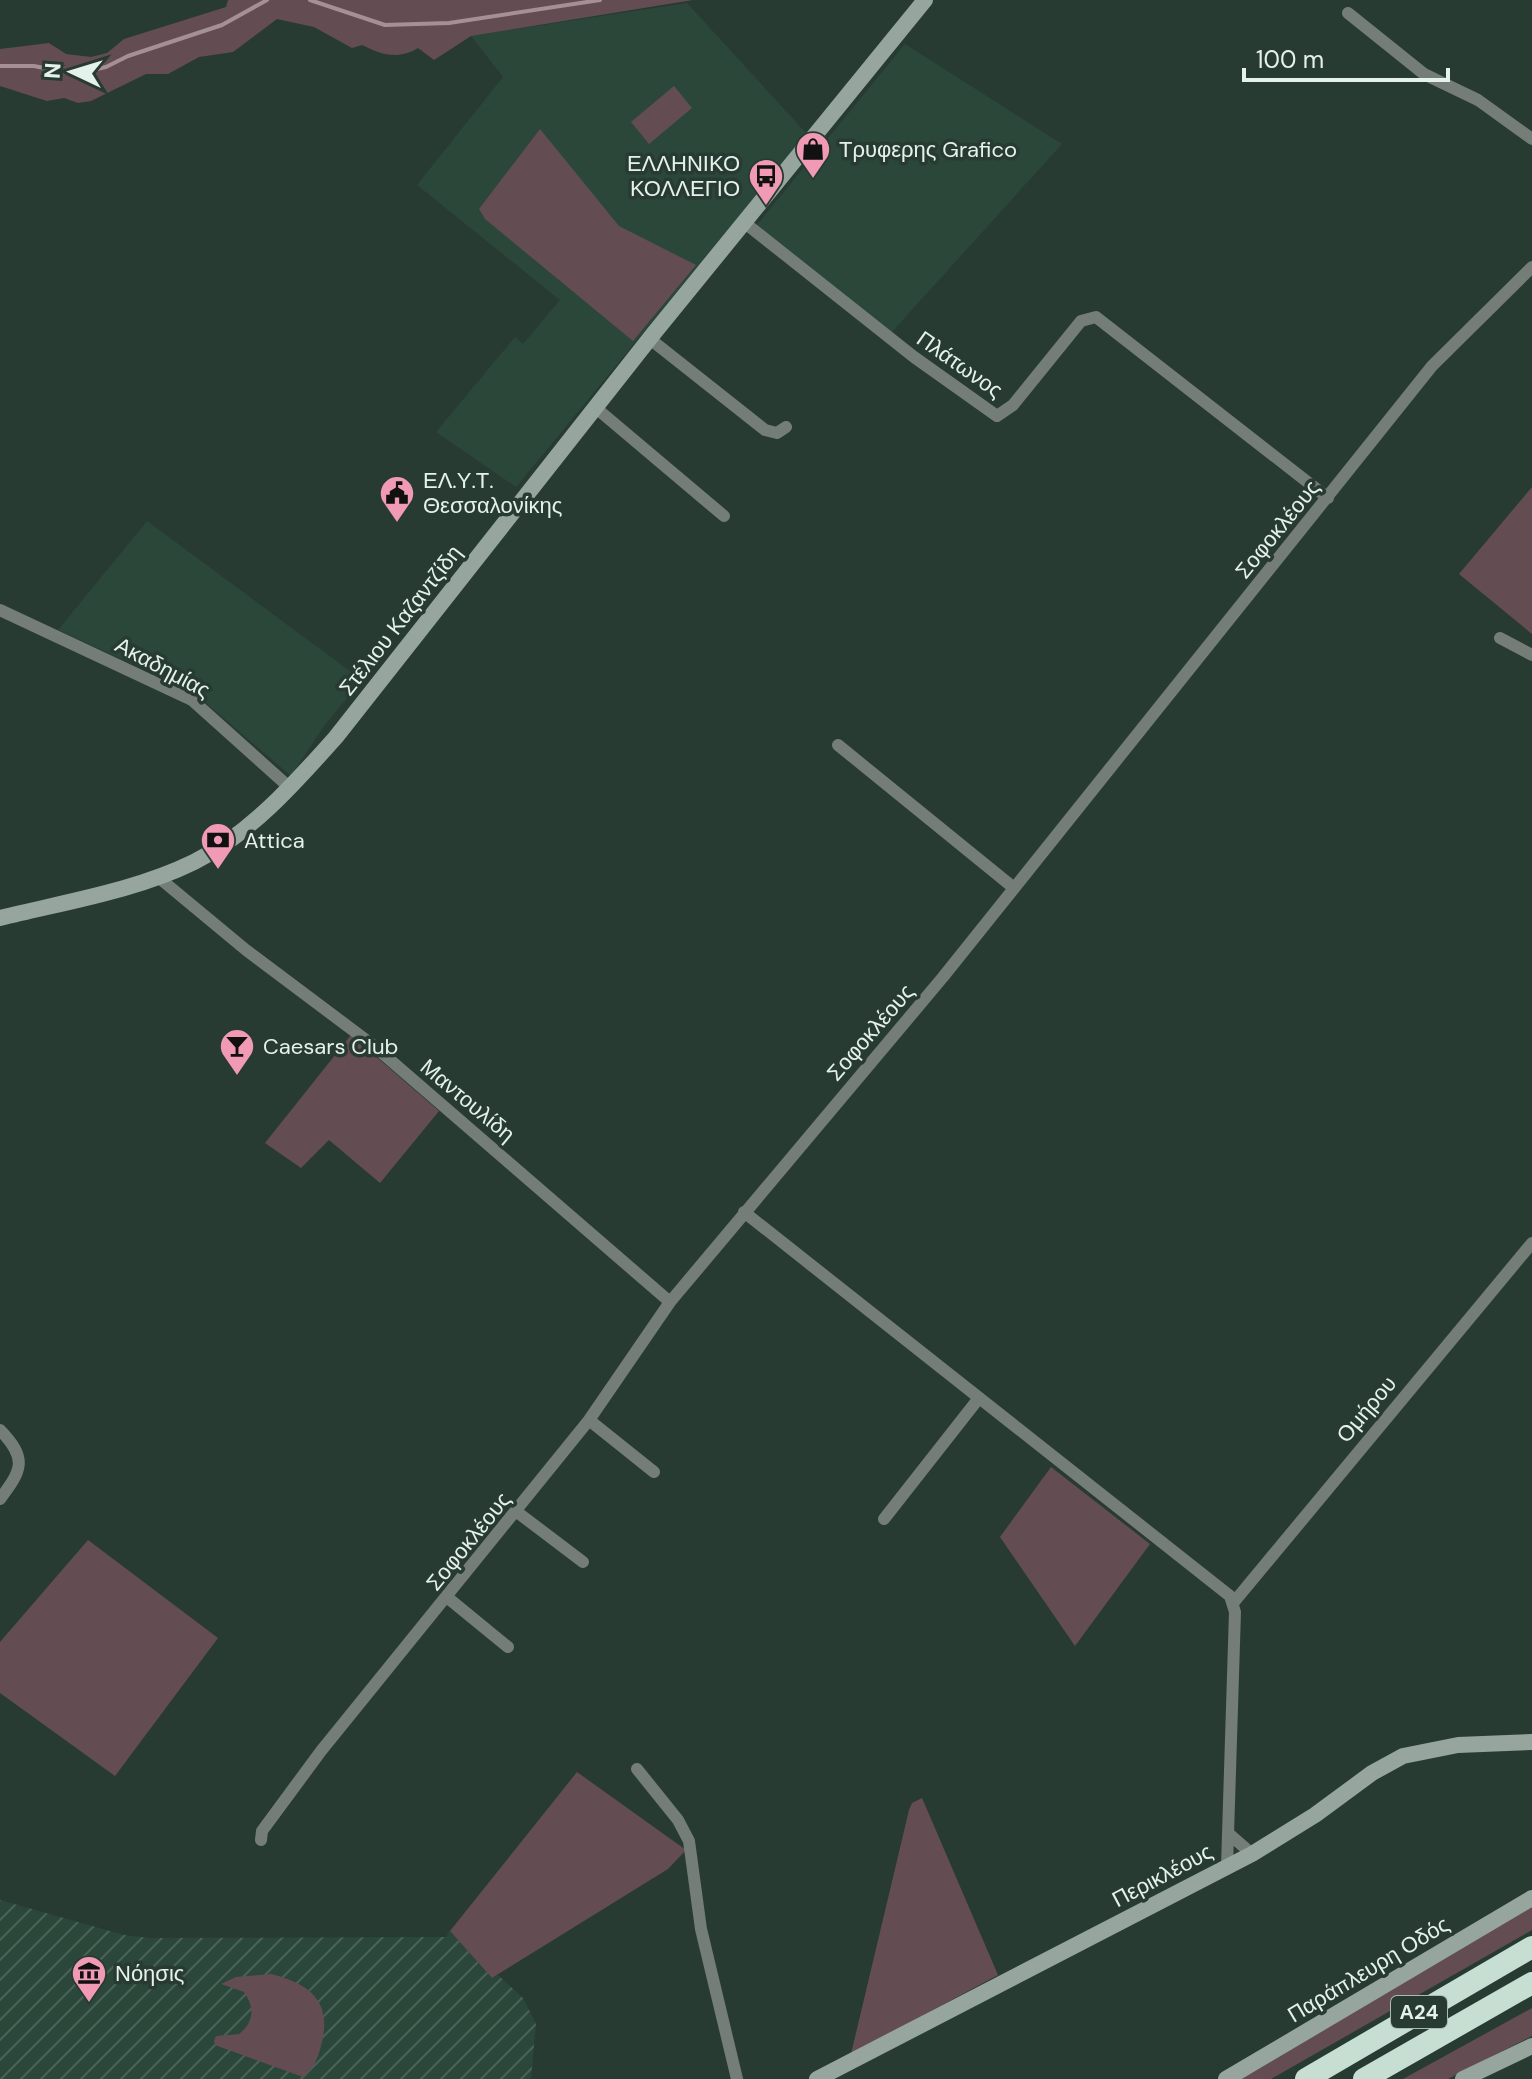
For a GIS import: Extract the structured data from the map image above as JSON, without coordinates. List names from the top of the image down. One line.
{"streets":{"highway":["Α24"],"main road":["Στέλιου Καζαντζίδη","Περικλέους","Παράπλευρη Οδός"],"street":["Πλάτωνος","Σοφοκλέους","Ακαδημίας","Μαντουλίδη","Ομήρου"]},"crossings":[["Πλάτωνος","Σοφοκλέους"],["Πλάτωνος","Στέλιου Καζαντζίδη"],["Σοφοκλέους","Μαντουλίδη"],["Στέλιου Καζαντζίδη","Ακαδημίας"],["Στέλιου Καζαντζίδη","Μαντουλίδη"]],"places":{"shop":["Τρυφερης Grafico"],"bus stop":["ΕΛΛΗΝΙΚΟ ΚΟΛΛΕΓΙΟ"],"public building":["ΕΛ.Υ.Τ. Θεσσαλονίκης"],"bank":["Attica"],"bar":["Caesars Club"],"museum":["Νόησις"]},"scale_bar":"100 m","north":"left"}
